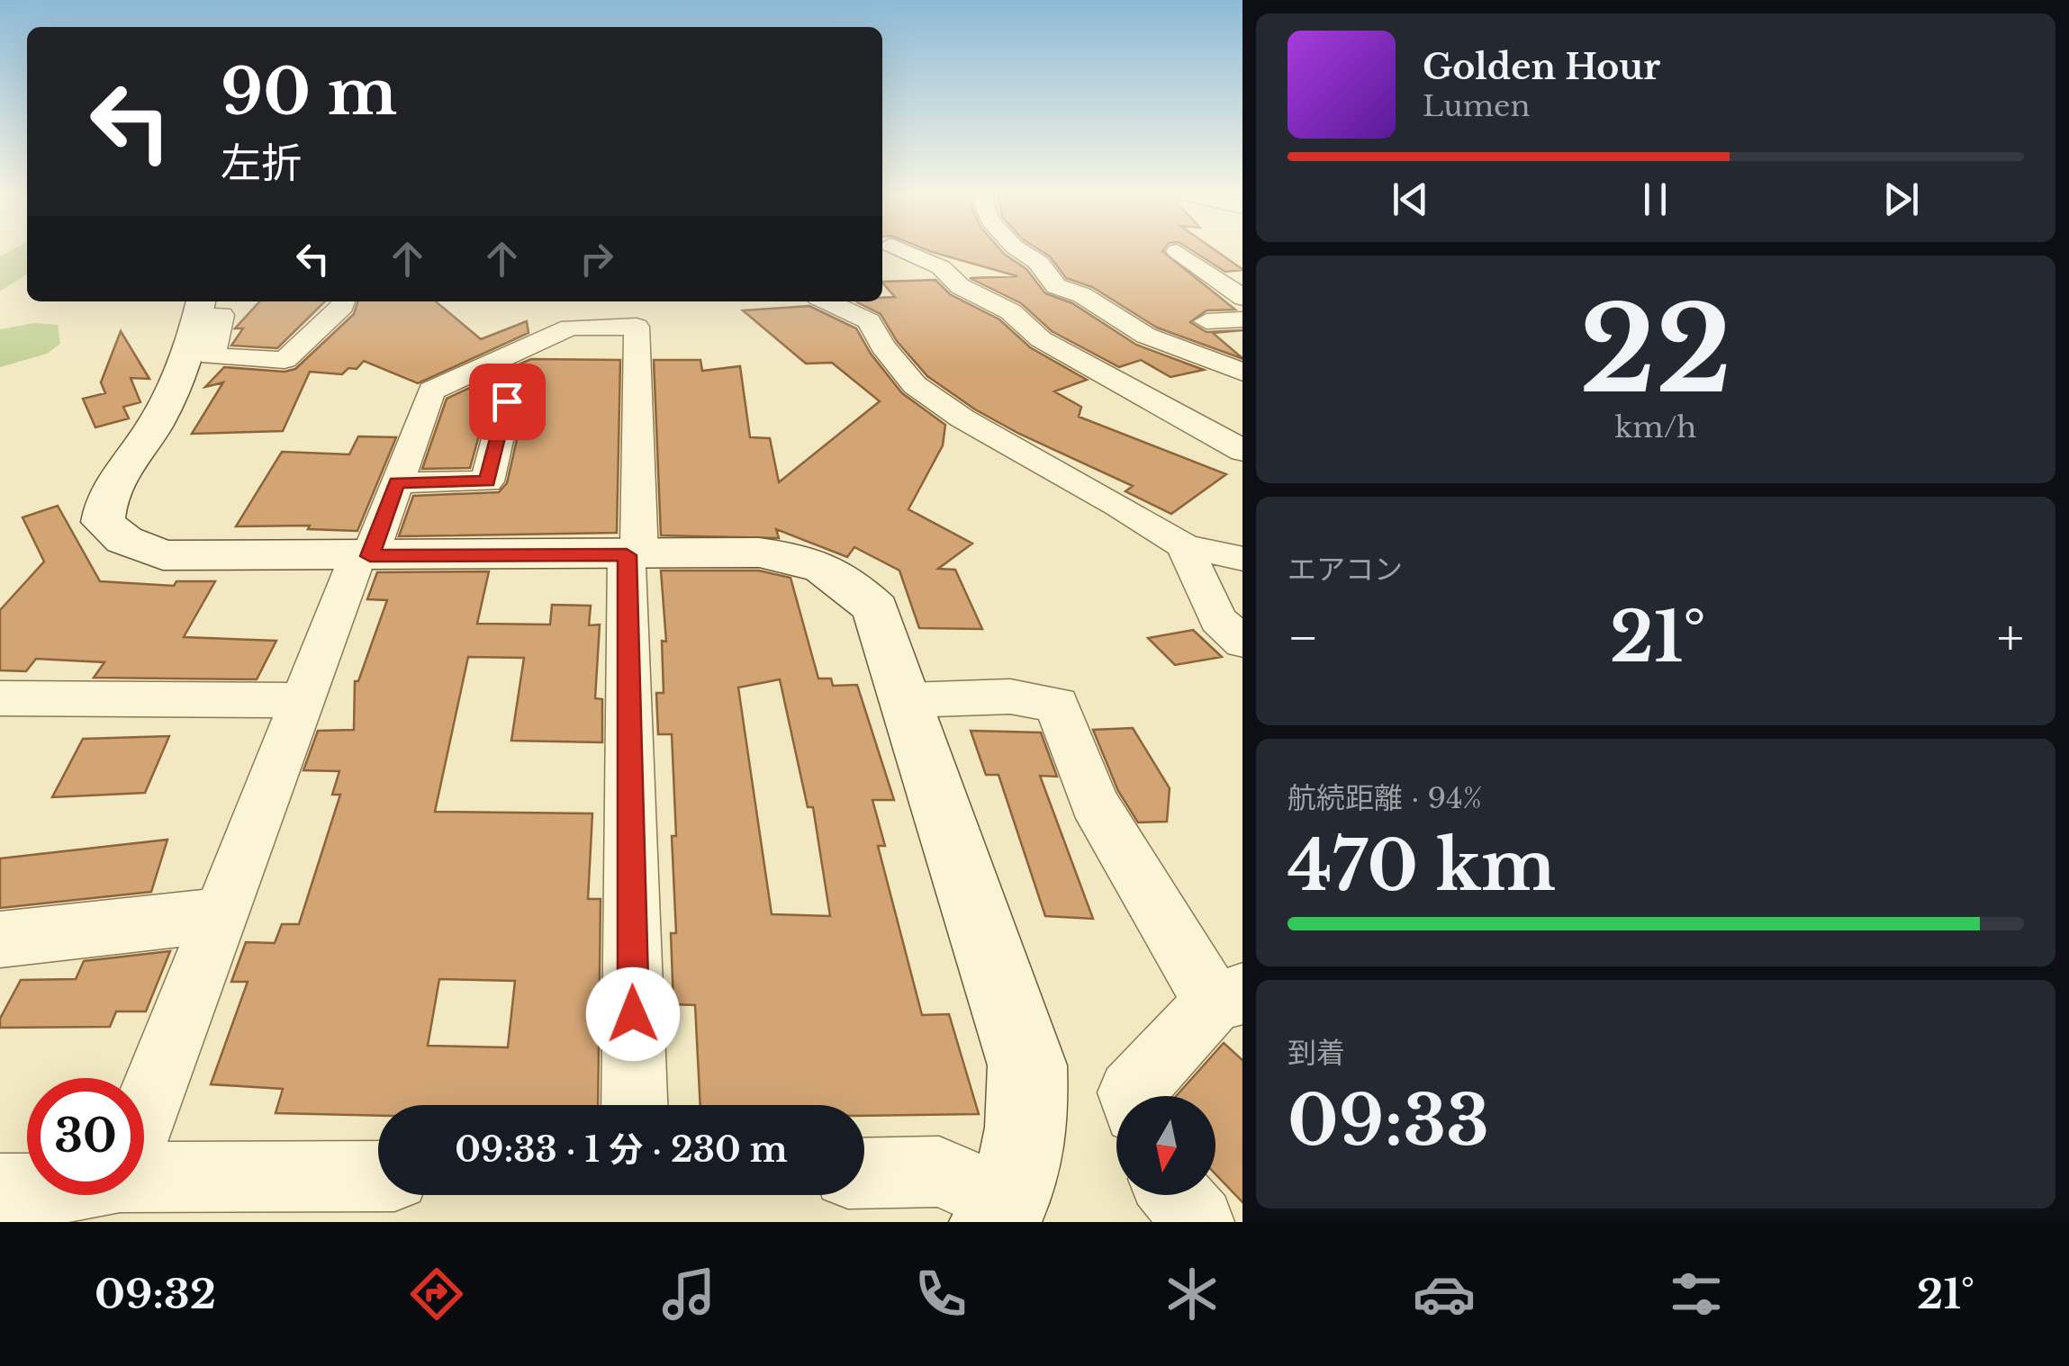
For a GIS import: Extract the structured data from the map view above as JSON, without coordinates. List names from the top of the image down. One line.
{"north":"bottom","page":{"turn":["90 m","左折"],"song":["Golden Hour","Lumen"],"tile":[["22","km/h"],"エアコン",["航続距離 · 94%","470 km"],["到着","09:33"]],"heat":["−","21°","+"],"limit":"30","trip":"09:33 · 1 分 · 230 m","tabs":["09:32","21°"]}}
